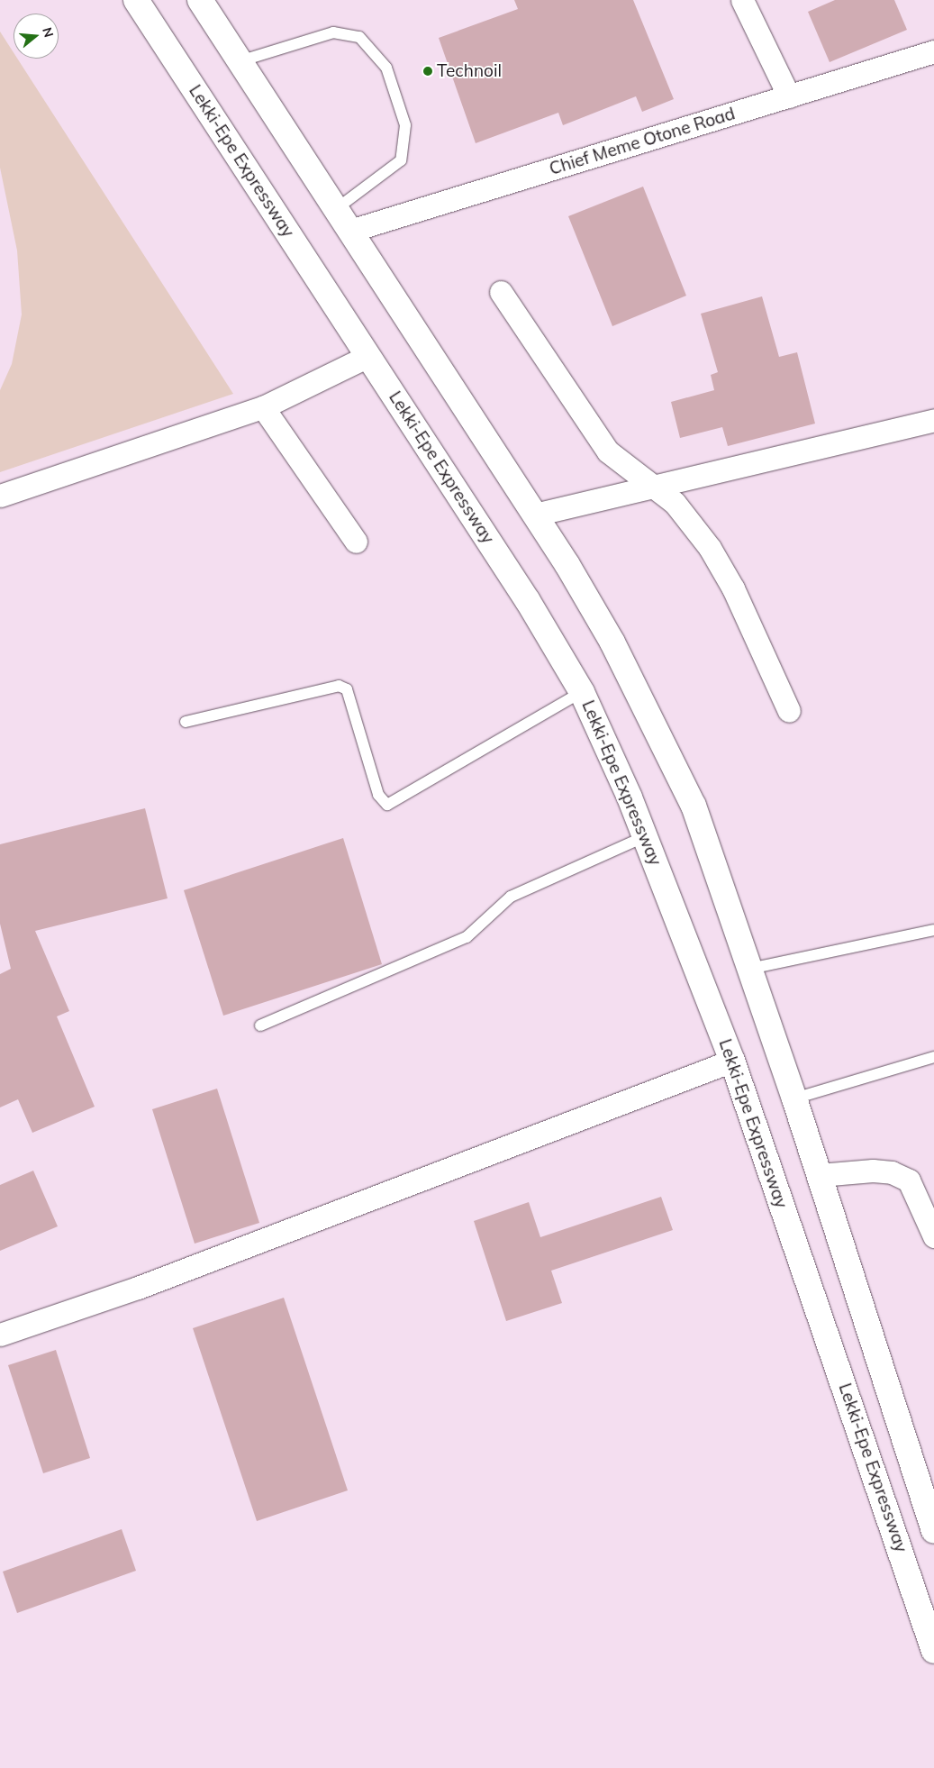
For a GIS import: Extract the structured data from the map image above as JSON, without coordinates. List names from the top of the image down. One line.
{"streets":{"highway":["Lekki-Epe Expressway"],"street":["Chief Meme Otone Road"]},"places":["Technoil"],"north":"right"}
